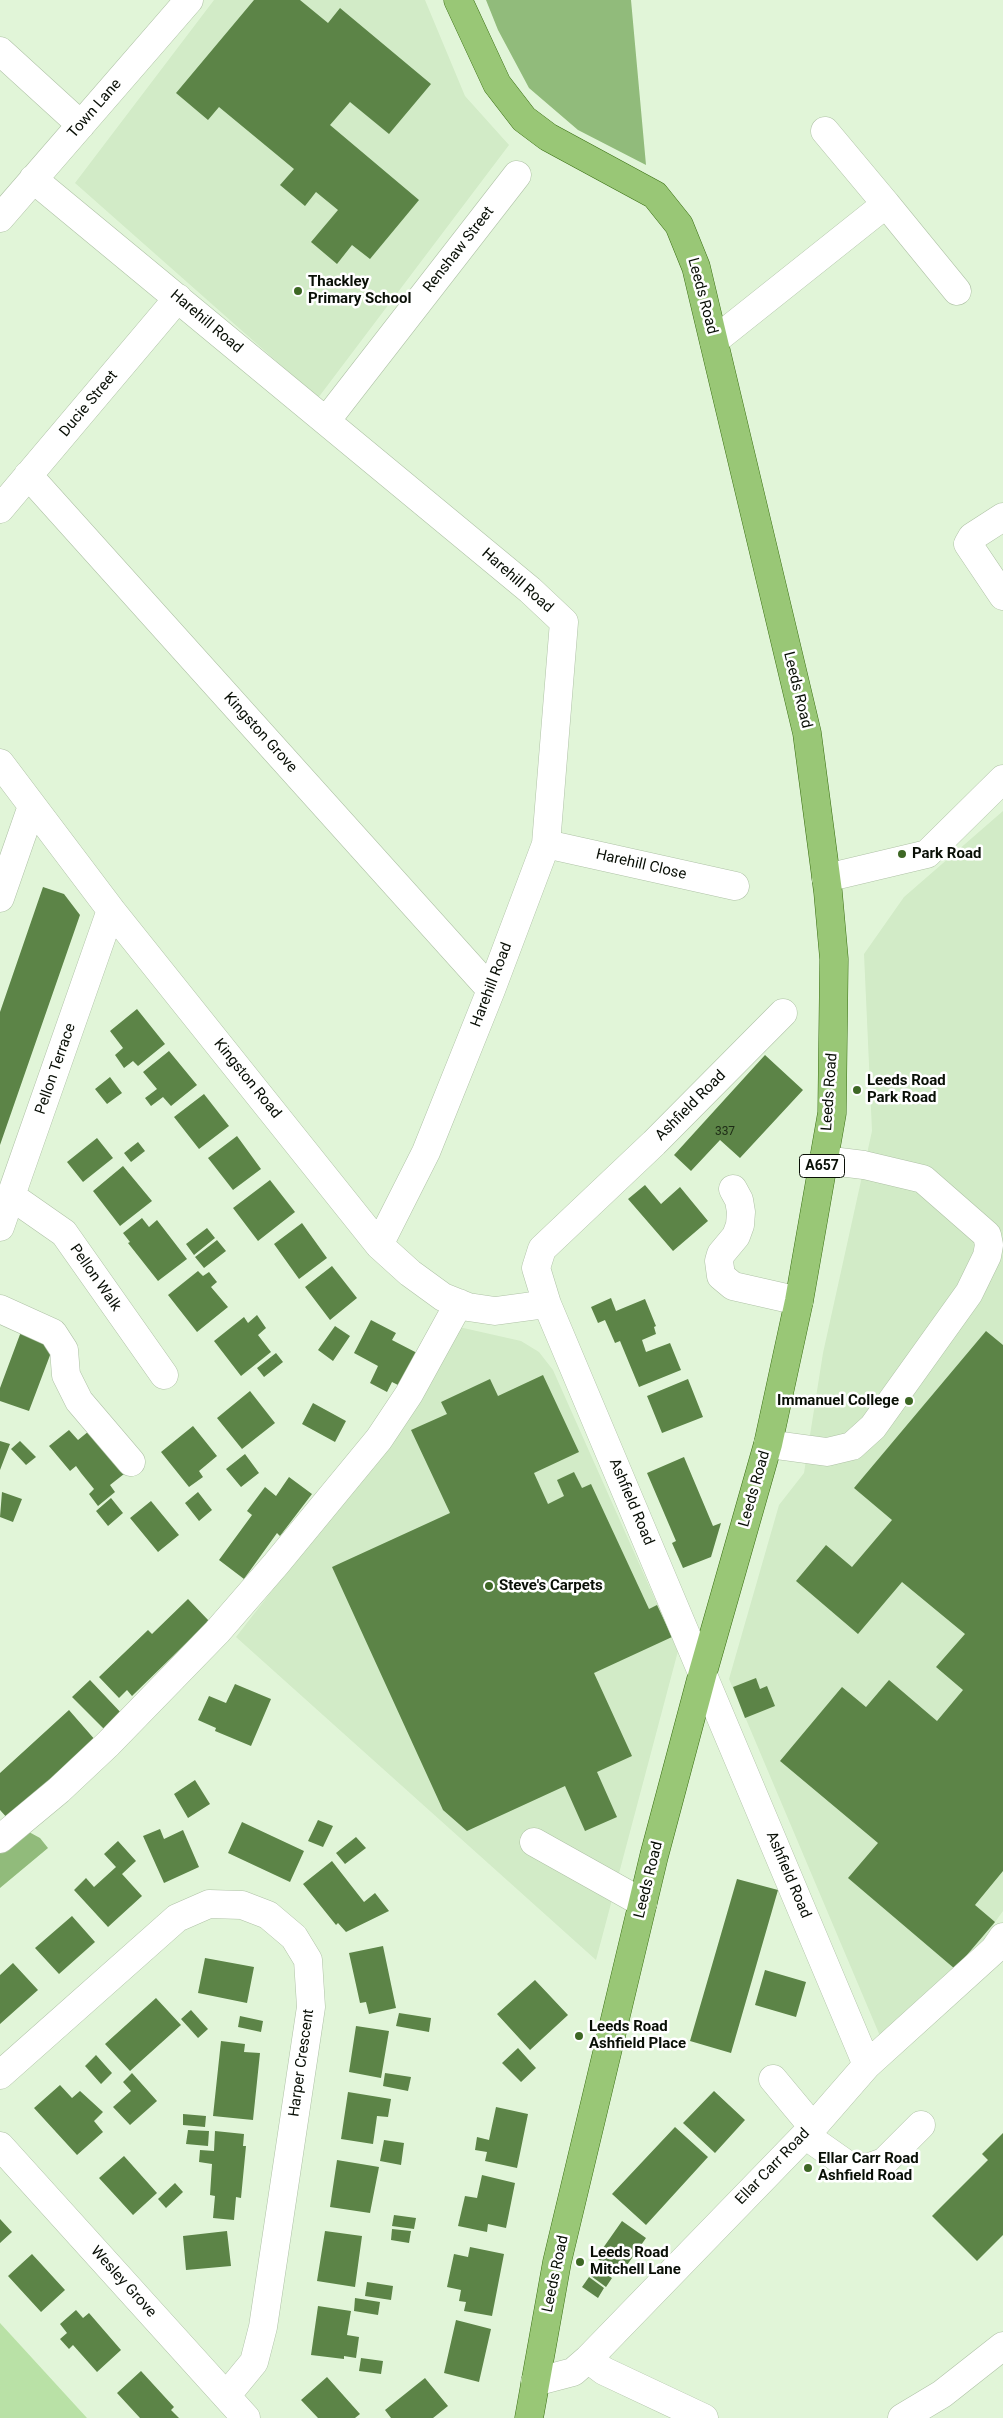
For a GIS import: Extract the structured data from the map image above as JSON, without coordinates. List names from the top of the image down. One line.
{"streets":{"main road":["Leeds Road","A657"],"street":["Town Lane","Renshaw Street","Harehill Road","Ducie Street","Kingston Grove","Harehill Close","Pellon Terrace","Kingston Road","Ashfield Road","Pellon Walk","Harper Crescent","Ellar Carr Road","Wesley Grove"]},"crossings":[["Town Lane","Harehill Road"],["Renshaw Street","Harehill Road"],["Leeds Road","Ashfield Road"],["Leeds Road","Ellar Carr Road"],["Harehill Road","Ducie Street"],["Harehill Road","Kingston Grove"],["Harehill Road","Harehill Close"],["Harehill Road","Kingston Road"],["Ducie Street","Kingston Grove"],["Pellon Terrace","Kingston Road"],["Pellon Terrace","Pellon Walk"],["Kingston Road","Ashfield Road"],["Ashfield Road","Ellar Carr Road"],["Harper Crescent","Wesley Grove"]],"places":["Thackley Primary School","Park Road","Leeds Road Park Road","Immanuel College","Steve's Carpets","Leeds Road Ashfield Place","Ellar Carr Road Ashfield Road","Leeds Road Mitchell Lane"],"house_numbers":["337"]}
